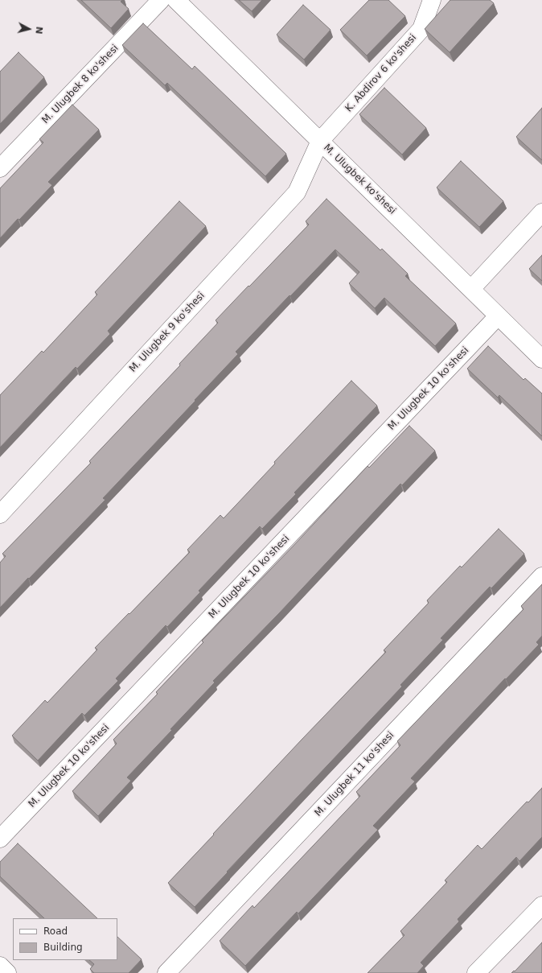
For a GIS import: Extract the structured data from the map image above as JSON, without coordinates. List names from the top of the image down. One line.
{"streets":{"street":["K. Abdirov 6 ko'shesi","M. Ulugbek 8 ko'shesi","M. Ulugbek ko'shesi","M. Ulugbek 9 ko'shesi","M. Ulugbek 10 ko'shesi","M. Ulugbek 11 ko'shesi"]},"crossings":[["K. Abdirov 6 ko'shesi","M. Ulugbek ko'shesi"],["K. Abdirov 6 ko'shesi","M. Ulugbek 9 ko'shesi"],["M. Ulugbek ko'shesi","M. Ulugbek 9 ko'shesi"],["M. Ulugbek ko'shesi","M. Ulugbek 10 ko'shesi"]],"legend":["Road","Building"],"north":"right"}
